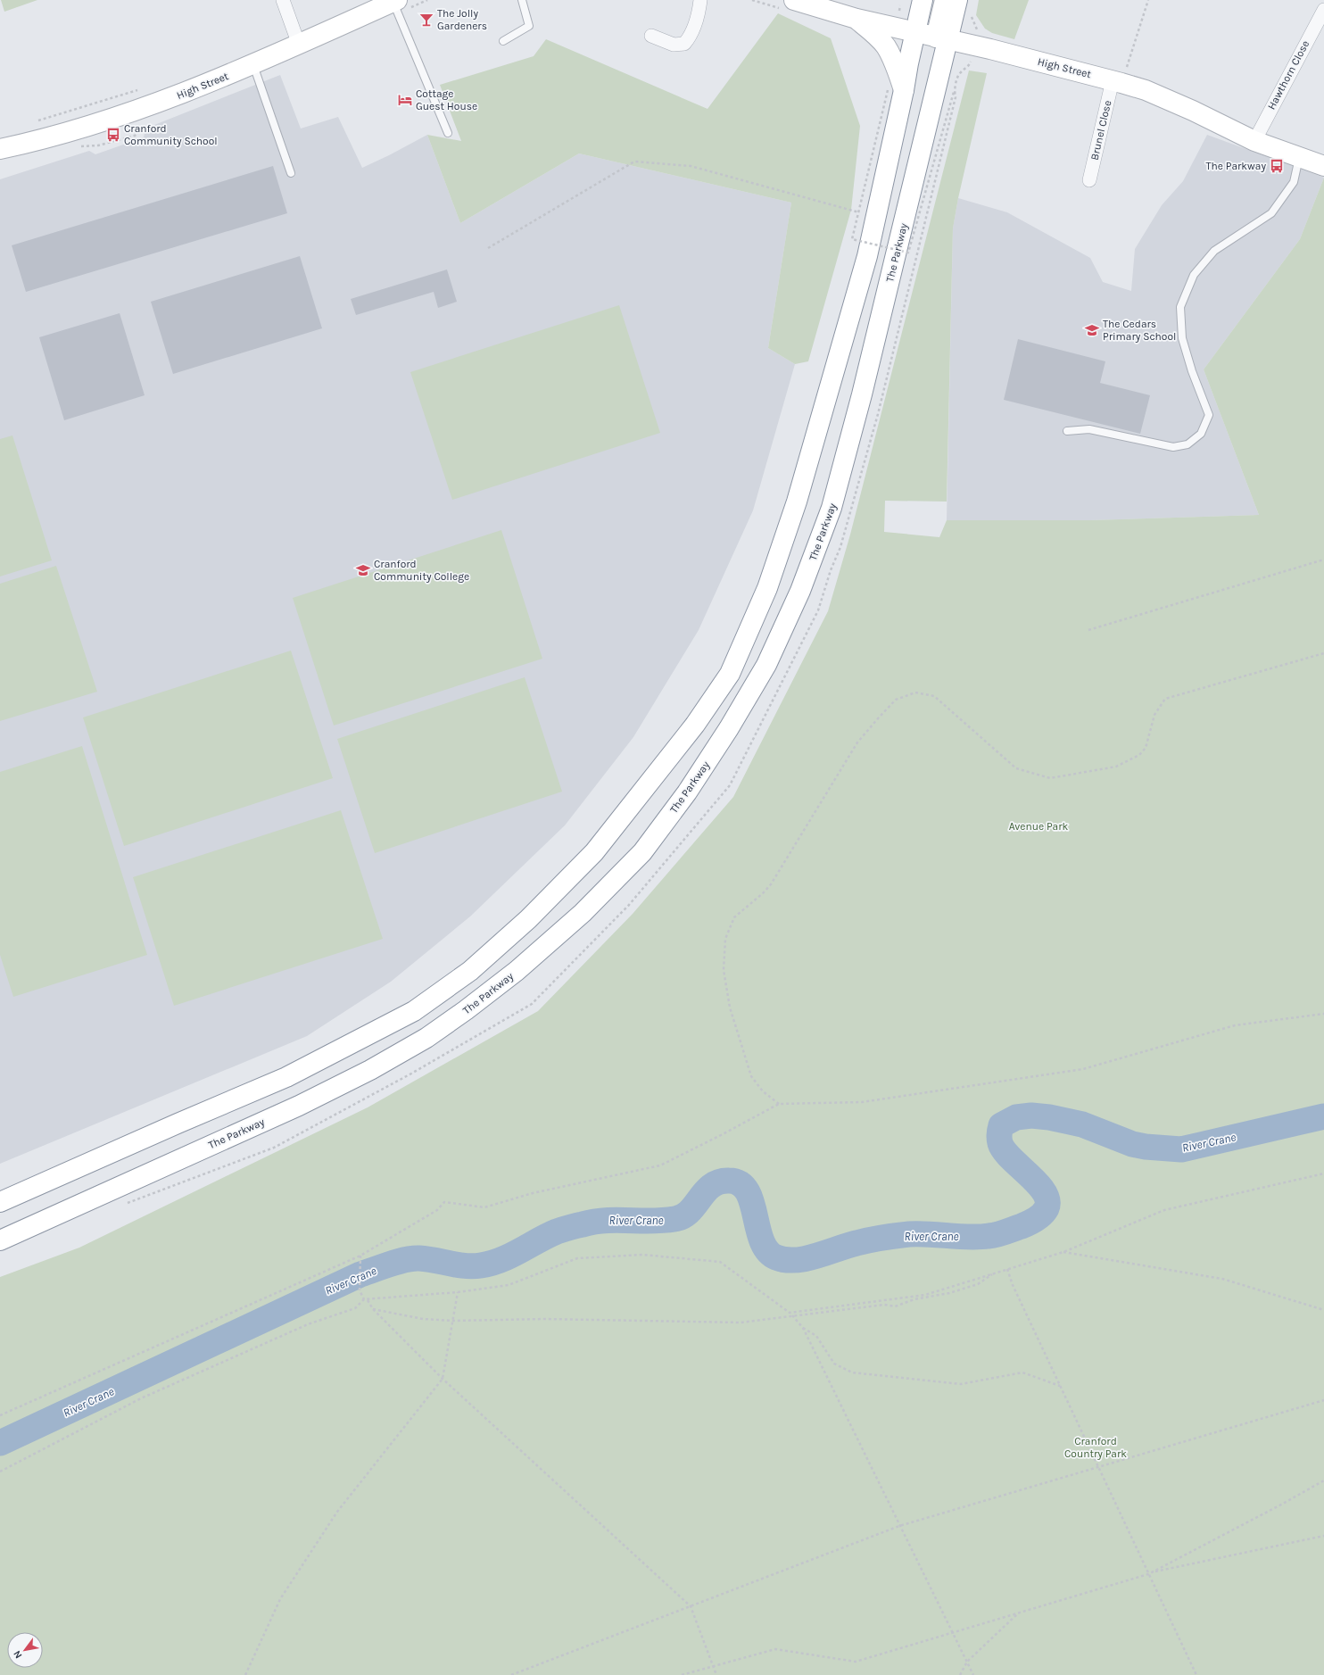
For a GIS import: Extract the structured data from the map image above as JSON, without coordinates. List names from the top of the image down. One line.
{"streets":{"main road":["High Street","The Parkway"],"street":["Hawthorn Close","Brunel Close"]},"crossings":[["High Street","Hawthorn Close"],["High Street","Brunel Close"],["High Street","The Parkway"]],"water":["River Crane"],"parks":["Avenue Park","Cranford Country Park"],"places":{"bar":["The Jolly Gardeners"],"hotel":["Cottage Guest House"],"bus stop":["Cranford Community School","The Parkway"],"school or university":["The Cedars Primary School","Cranford Community College"]},"north":"bottom left"}
